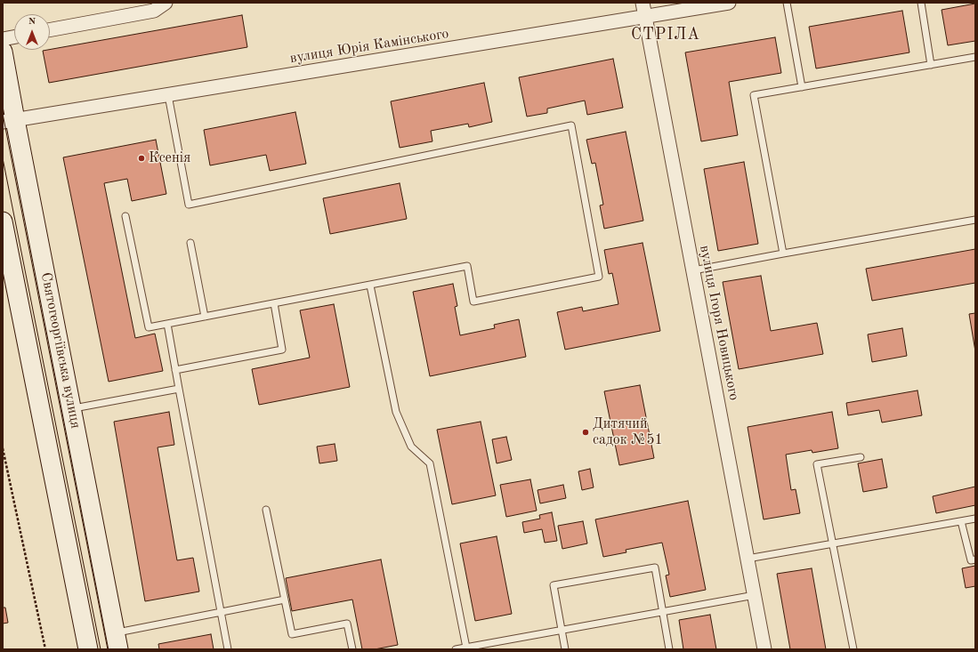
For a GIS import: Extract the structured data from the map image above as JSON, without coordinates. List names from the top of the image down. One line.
{"streets":{"main road":["Святогеоргіївська вулиця"],"street":["вулиця Юрія Камінського","вулиця Ігоря Новицького"]},"crossings":[["вулиця Юрія Камінського","вулиця Ігоря Новицького"],["вулиця Юрія Камінського","Святогеоргіївська вулиця"]],"districts":["СТРІЛА"],"places":["Ксенія","Дитячий садок №51"],"north":"top"}
